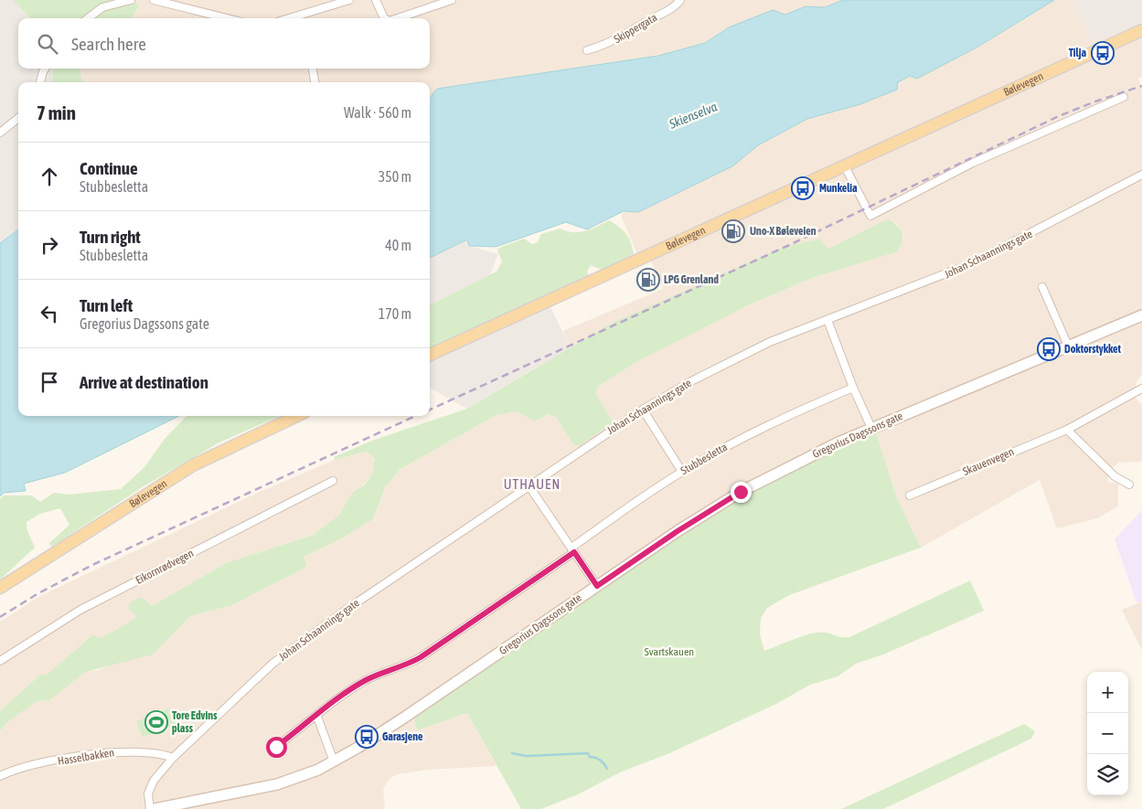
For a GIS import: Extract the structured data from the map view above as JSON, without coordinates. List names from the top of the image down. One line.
{"streets":{"main road":["Bølevegen"],"street":["Skippergata","Johan Schaannings gate","Gregorius Dagssons gate","Stubbesletta","Skauenvegen","Eikornrødvegen","Hasselbakken"]},"crossings":[["Johan Schaannings gate","Hasselbakken"]],"districts":["UTHAUEN"],"water":["Skienselva"],"parks":["Svartskauen"],"places":{"bus stop":["Tilja","Munkelia","Doktorstykket","Garasjene"],"fuel station":["Uno-X Bøleveien","LPG Grenland"],"sports":["Tore Edvins plass"]},"page":{"search":"Search here","heading":["7 min","Walk · 560 m"],"list":[["Continue","Stubbesletta","350 m"],["Turn right","Stubbesletta","40 m"],["Turn left","Gregorius Dagssons gate","170 m"],"Arrive at destination"],"map_buttons":["+","−"]}}
